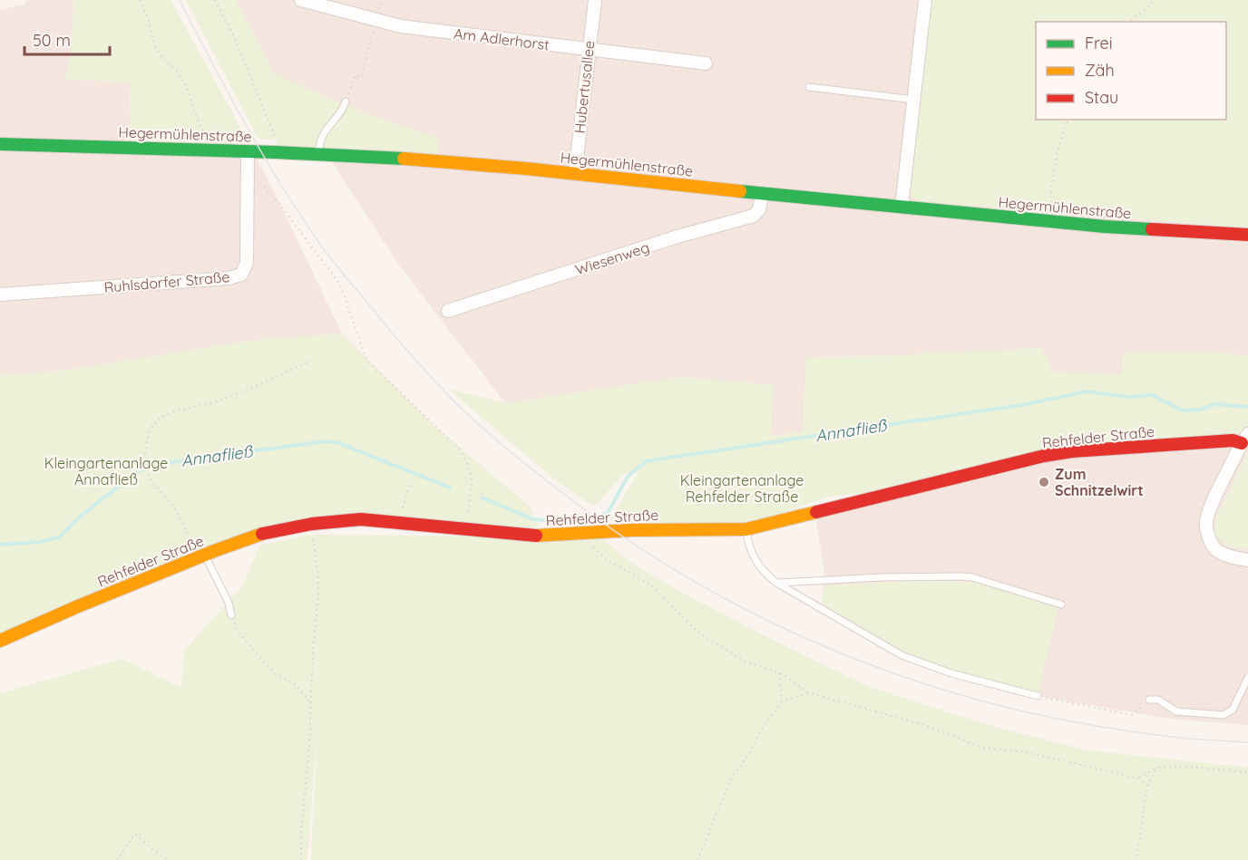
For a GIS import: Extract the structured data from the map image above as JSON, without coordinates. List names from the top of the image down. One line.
{"streets":{"street":["Am Adlerhorst","Hubertusallee","Hegermühlenstraße","Wiesenweg","Ruhlsdorfer Straße","Rehfelder Straße"]},"crossings":[["Am Adlerhorst","Hubertusallee"],["Hubertusallee","Hegermühlenstraße"],["Hegermühlenstraße","Wiesenweg"],["Hegermühlenstraße","Ruhlsdorfer Straße"]],"water":["Annafließ"],"parks":["Kleingartenanlage Annafließ","Kleingartenanlage Rehfelder Straße"],"places":["Zum Schnitzelwirt"],"legend":["Frei","Zäh","Stau"],"scale_bar":"50 m"}
